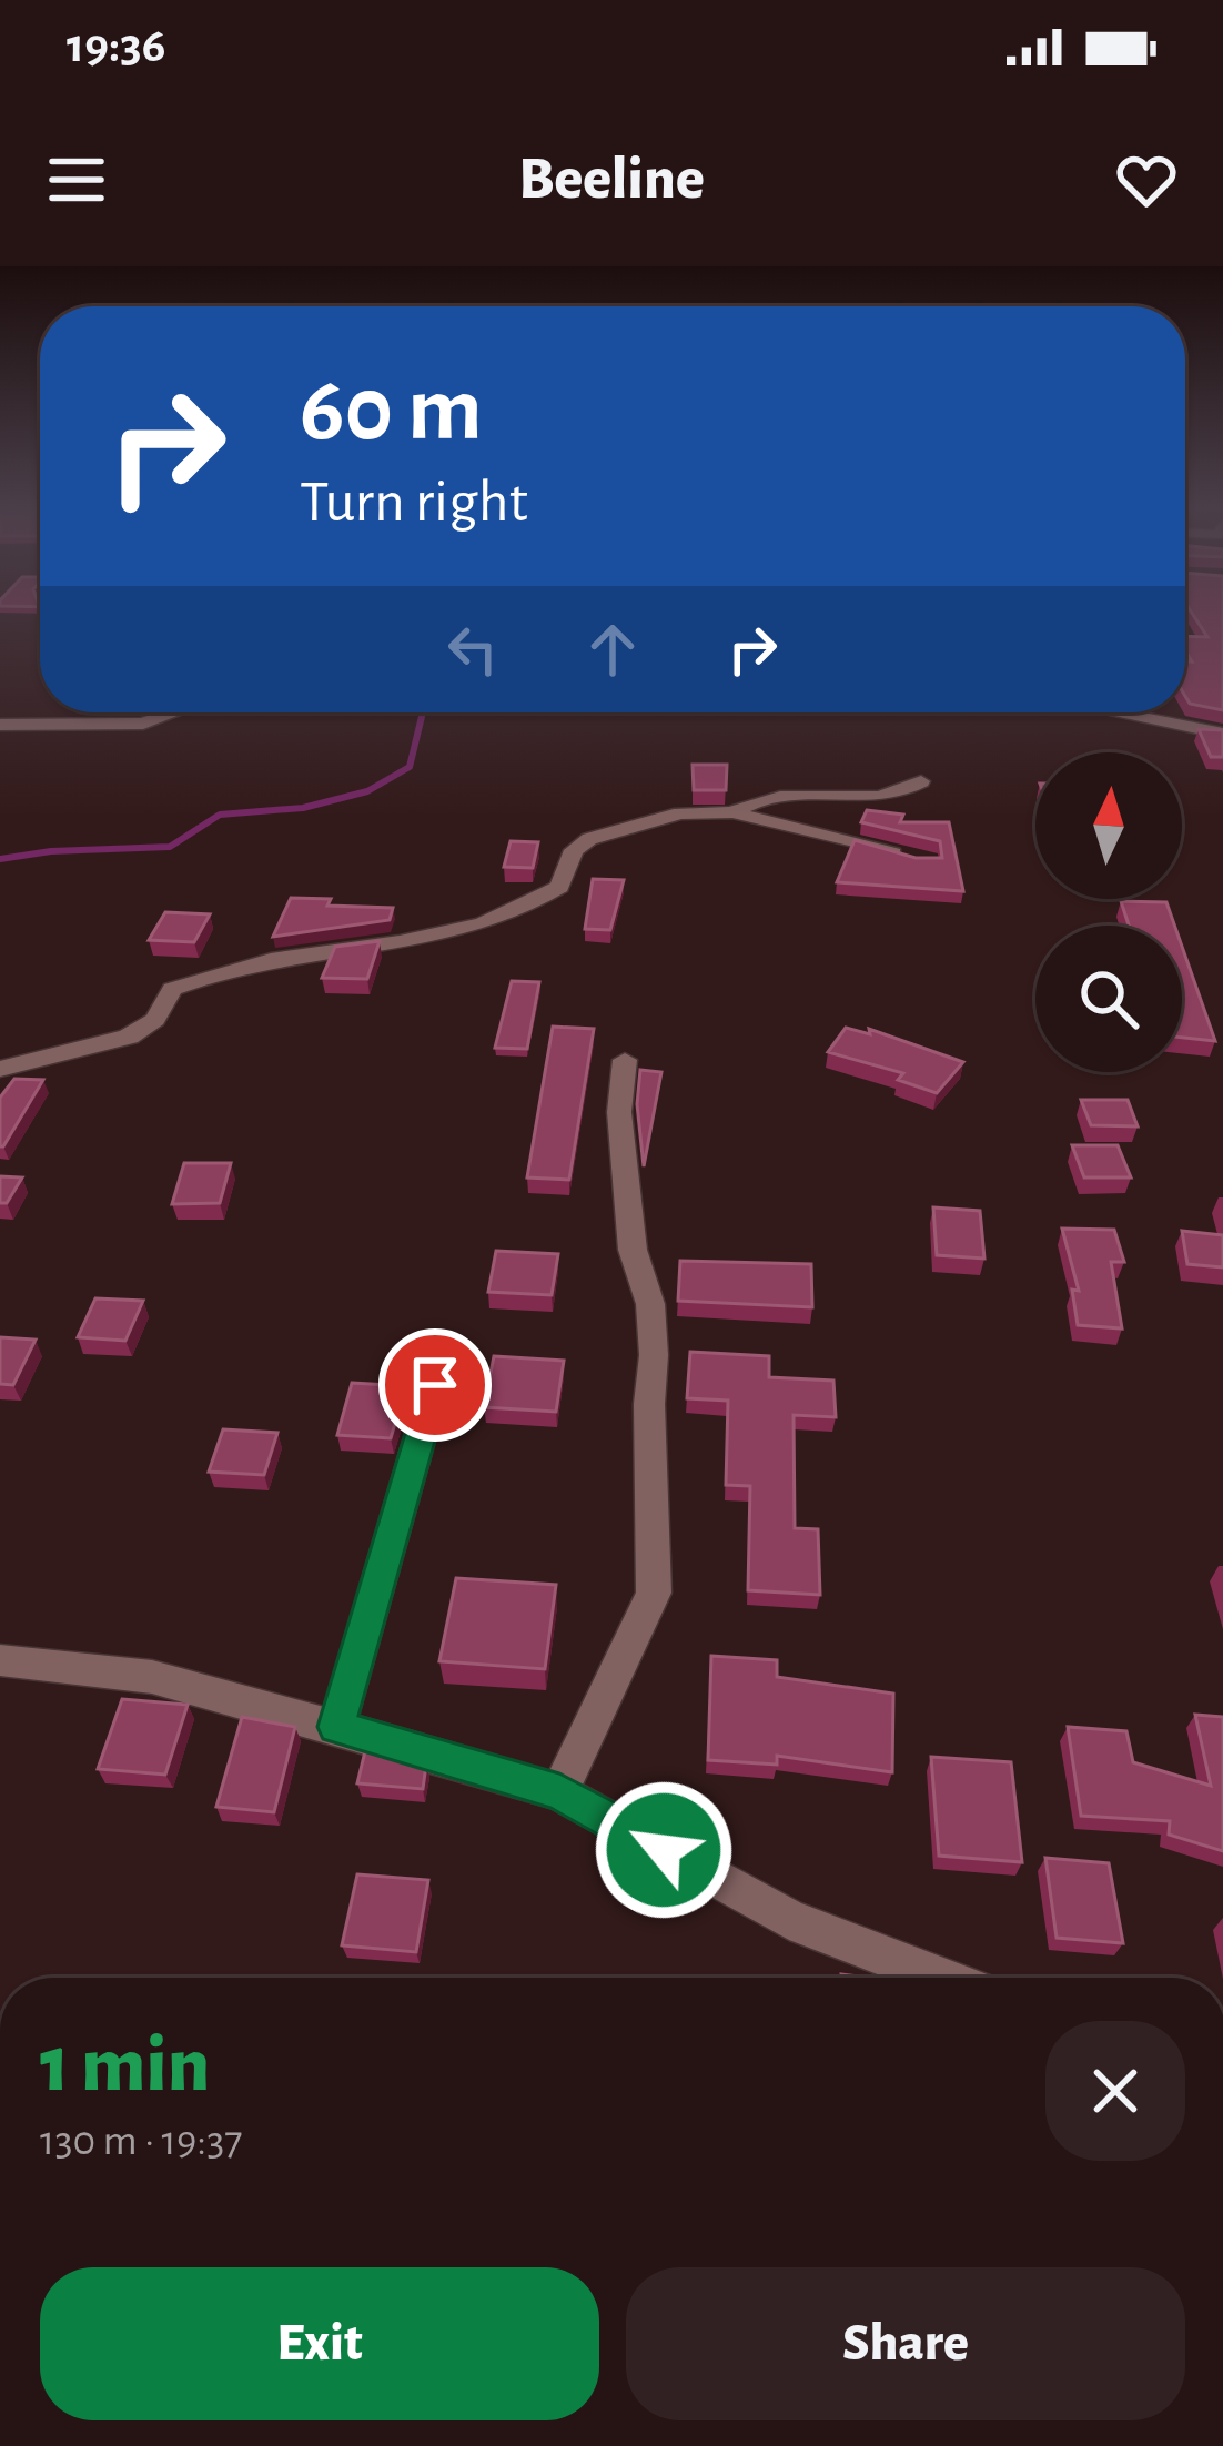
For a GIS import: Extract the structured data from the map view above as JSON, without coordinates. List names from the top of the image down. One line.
{"north":"top","page":{"status":"19:36","header":"Beeline","turn":["60 m","Turn right"],"heading":["1 min","130 m · 19:37"],"buttons":["Exit","Share"]}}
